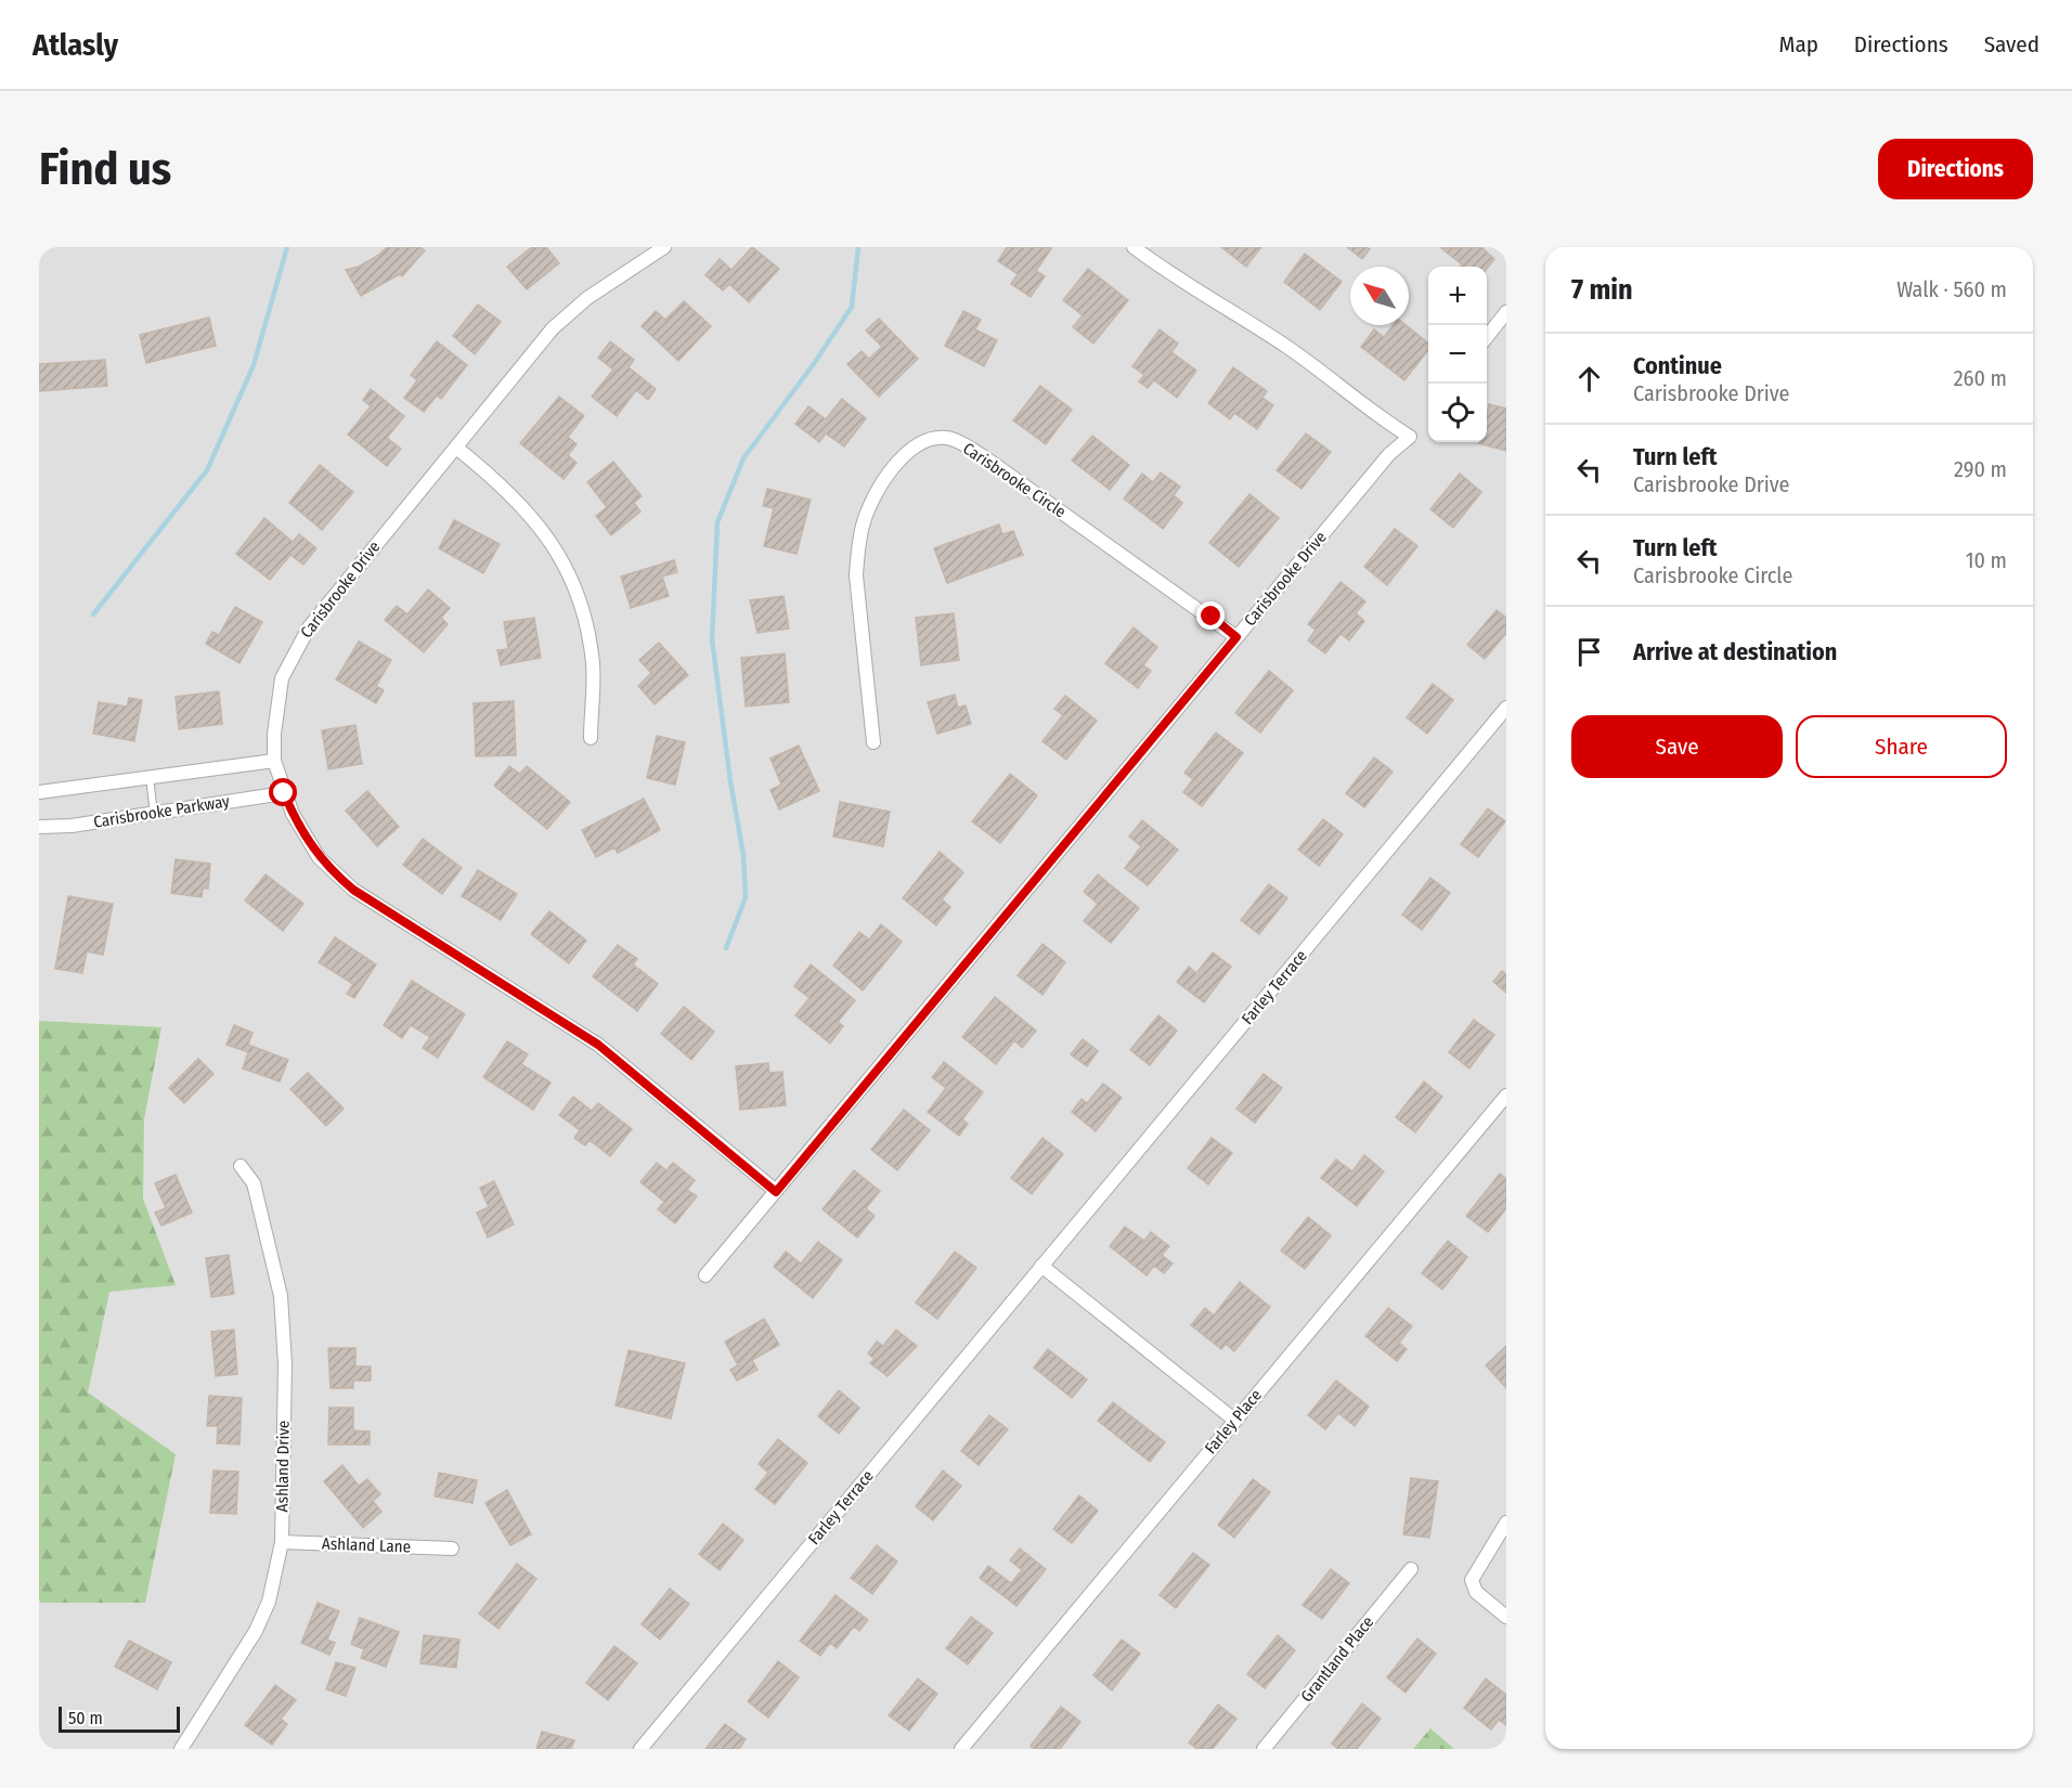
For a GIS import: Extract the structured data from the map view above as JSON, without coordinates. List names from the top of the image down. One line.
{"streets":{"street":["Carisbrooke Circle","Carisbrooke Drive","Carisbrooke Parkway","Farley Terrace","Farley Place","Ashland Drive","Ashland Lane","Grantland Place"]},"crossings":[["Carisbrooke Circle","Carisbrooke Drive"],["Carisbrooke Drive","Carisbrooke Parkway"],["Ashland Drive","Ashland Lane"]],"scale_bar":"50 m","north":"top left","page":{"header":"Atlasly","nav":["Map","Directions","Saved"],"buttons":["Directions",["Save","Share"]],"title":"Find us","heading":["7 min","Walk · 560 m"],"map_buttons":["+","−"],"list":[["Continue","Carisbrooke Drive","260 m"],["Turn left","Carisbrooke Drive","290 m"],["Turn left","Carisbrooke Circle","10 m"],"Arrive at destination"],"scale":"50 m"}}
